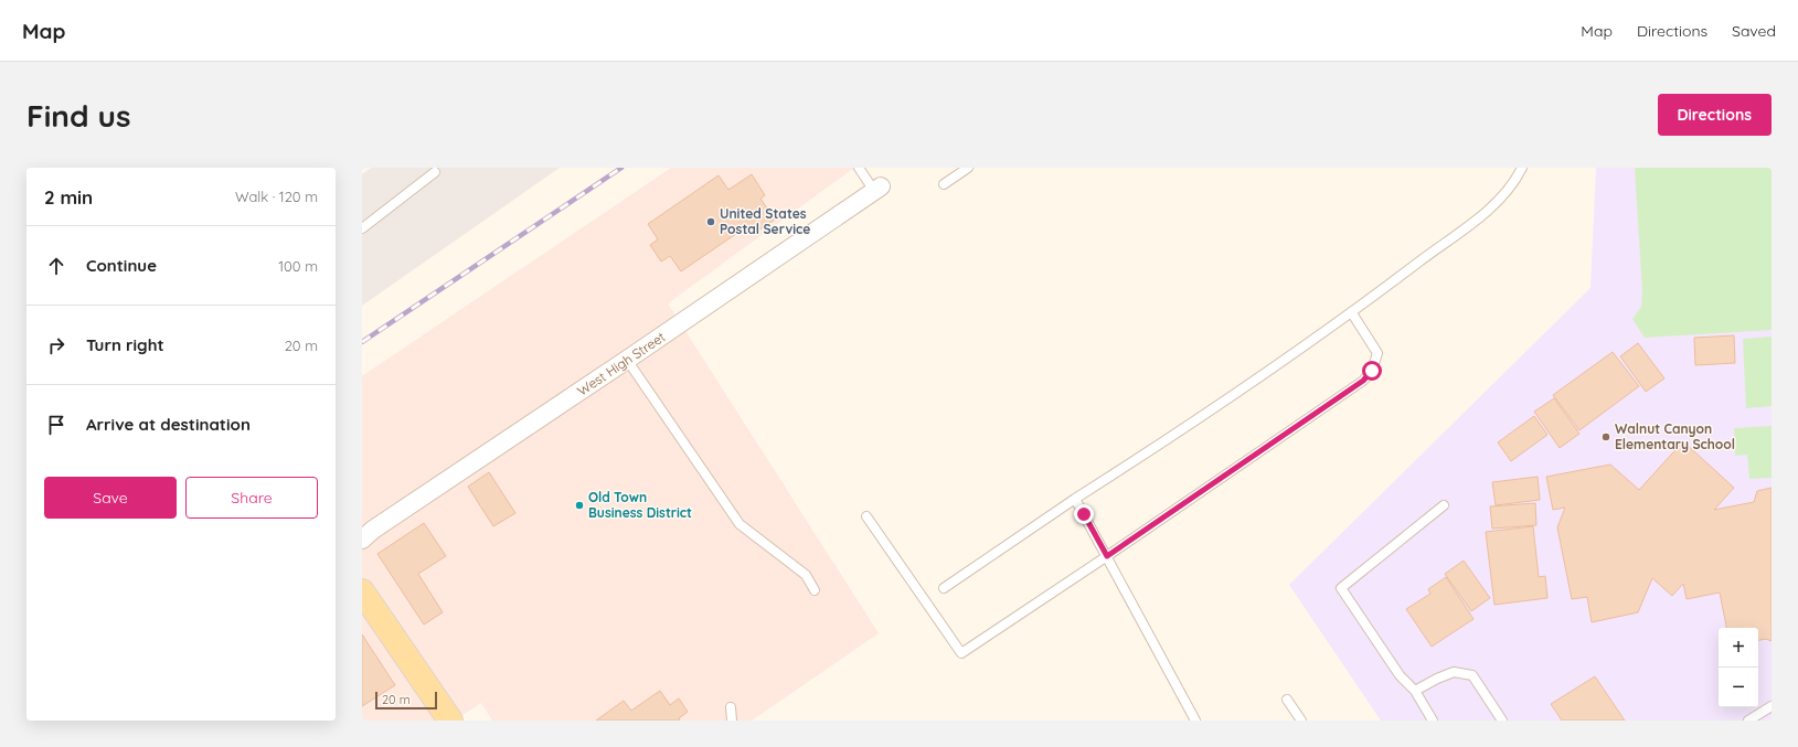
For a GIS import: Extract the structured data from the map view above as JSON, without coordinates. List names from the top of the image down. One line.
{"streets":{"street":["West High Street"]},"places":["United States Postal Service","Walnut Canyon Elementary School","Old Town Business District"],"scale_bar":"20 m","page":{"header":"Map","nav":["Map","Directions","Saved"],"buttons":["Directions",["Save","Share"]],"title":"Find us","heading":["2 min","Walk · 120 m"],"list":[["Continue","100 m"],["Turn right","20 m"],"Arrive at destination"],"map_buttons":["+","−"],"scale":"20 m"}}
